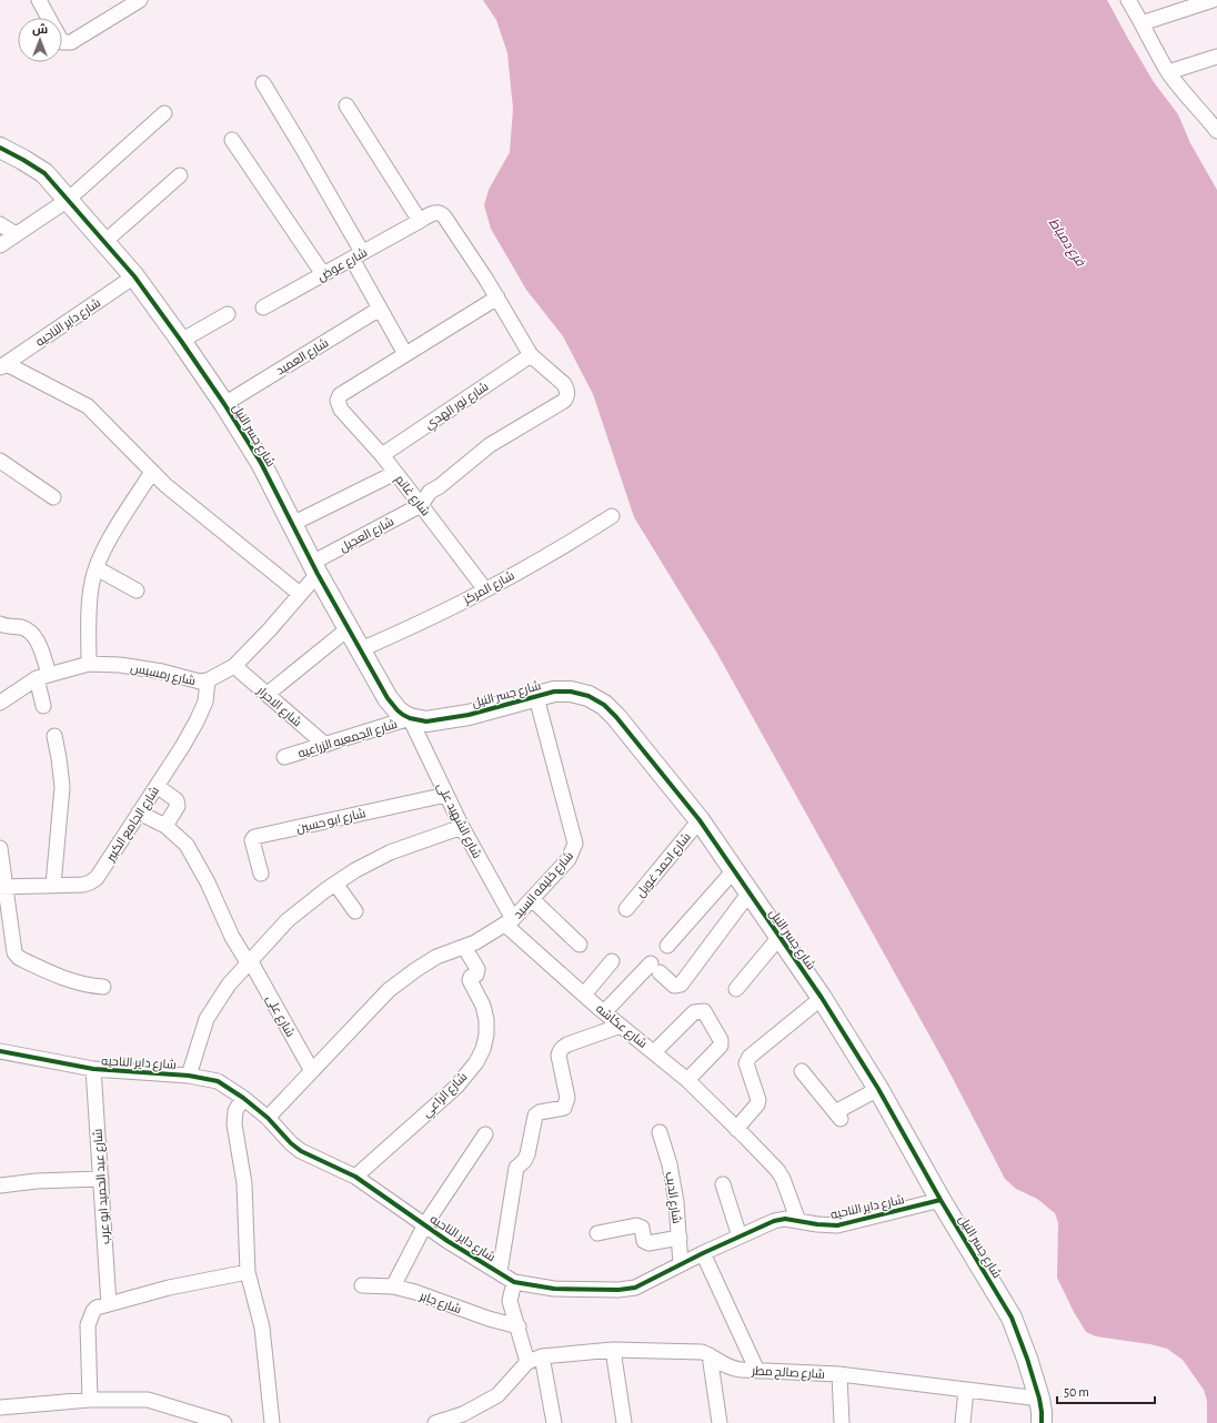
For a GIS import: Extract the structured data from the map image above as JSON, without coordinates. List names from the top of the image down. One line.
{"streets":{"street":["شارع عوض","شارع داير الناحيه","شارع العميد","شارع نور الهدي","شارع جسر النيل","شارع غانم","شارع العجيل","شارع المركز","شارع رمسيس","شارع الاحرار","شارع الجمعيه الزراعيه","شارع ابو حسين","شارع الشهيد على","شارع الجامع الكبير","شارع احمد غويل","شارع خليفه السيد","شارع على","شارع عكاشه","شارع الراعي","شارع عبد الحميد ابو عرب","شارع الديب","شارع جابر","شارع صالح مطر"]},"crossings":[["شارع داير الناحيه","شارع جسر النيل"],["شارع داير الناحيه","شارع خليفه السيد"],["شارع داير الناحيه","شارع عكاشه"],["شارع داير الناحيه","شارع الراعي"],["شارع داير الناحيه","شارع عبد الحميد ابو عرب"],["شارع داير الناحيه","شارع الديب"],["شارع العميد","شارع جسر النيل"],["شارع نور الهدي","شارع غانم"],["شارع جسر النيل","شارع العجيل"],["شارع جسر النيل","شارع المركز"],["شارع جسر النيل","شارع رمسيس"],["شارع جسر النيل","شارع الجمعيه الزراعيه"],["شارع جسر النيل","شارع الشهيد على"],["شارع جسر النيل","شارع احمد غويل"],["شارع جسر النيل","شارع خليفه السيد"],["شارع جسر النيل","شارع صالح مطر"],["شارع غانم","شارع العجيل"],["شارع العجيل","شارع رمسيس"],["شارع رمسيس","شارع الاحرار"],["شارع رمسيس","شارع الجامع الكبير"],["شارع الاحرار","شارع الجمعيه الزراعيه"],["شارع الجمعيه الزراعيه","شارع الشهيد على"],["شارع ابو حسين","شارع الشهيد على"],["شارع الشهيد على","شارع خليفه السيد"],["شارع الشهيد على","شارع عكاشه"],["شارع الجامع الكبير","شارع على"],["شارع خليفه السيد","شارع على"],["شارع خليفه السيد","شارع عكاشه"],["شارع خليفه السيد","شارع الراعي"]],"water":["فرع دمياط"],"scale_bar":"50 m","north":"top"}
